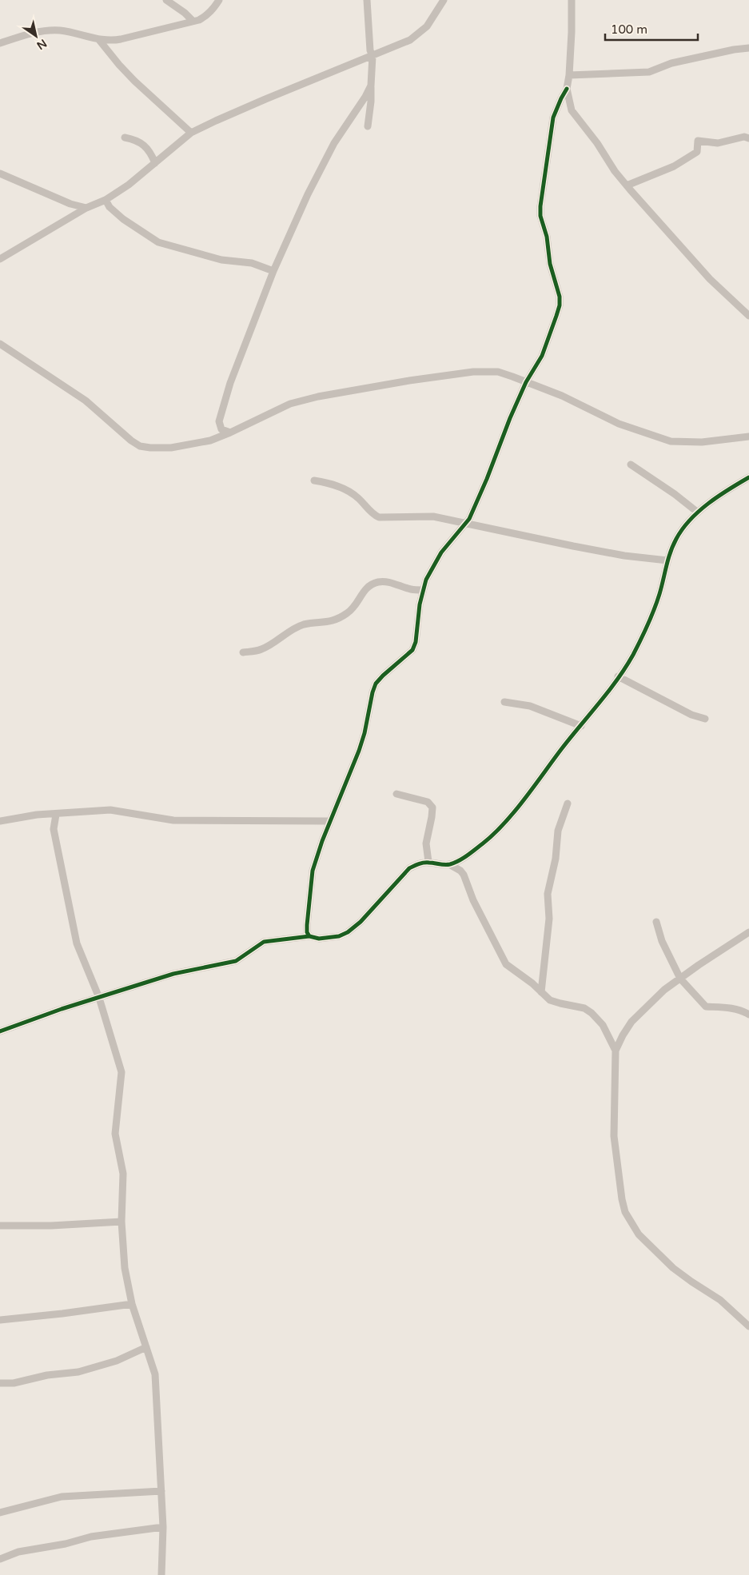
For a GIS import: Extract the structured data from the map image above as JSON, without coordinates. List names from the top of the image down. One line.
{"scale_bar":"100 m","north":"bottom right"}
